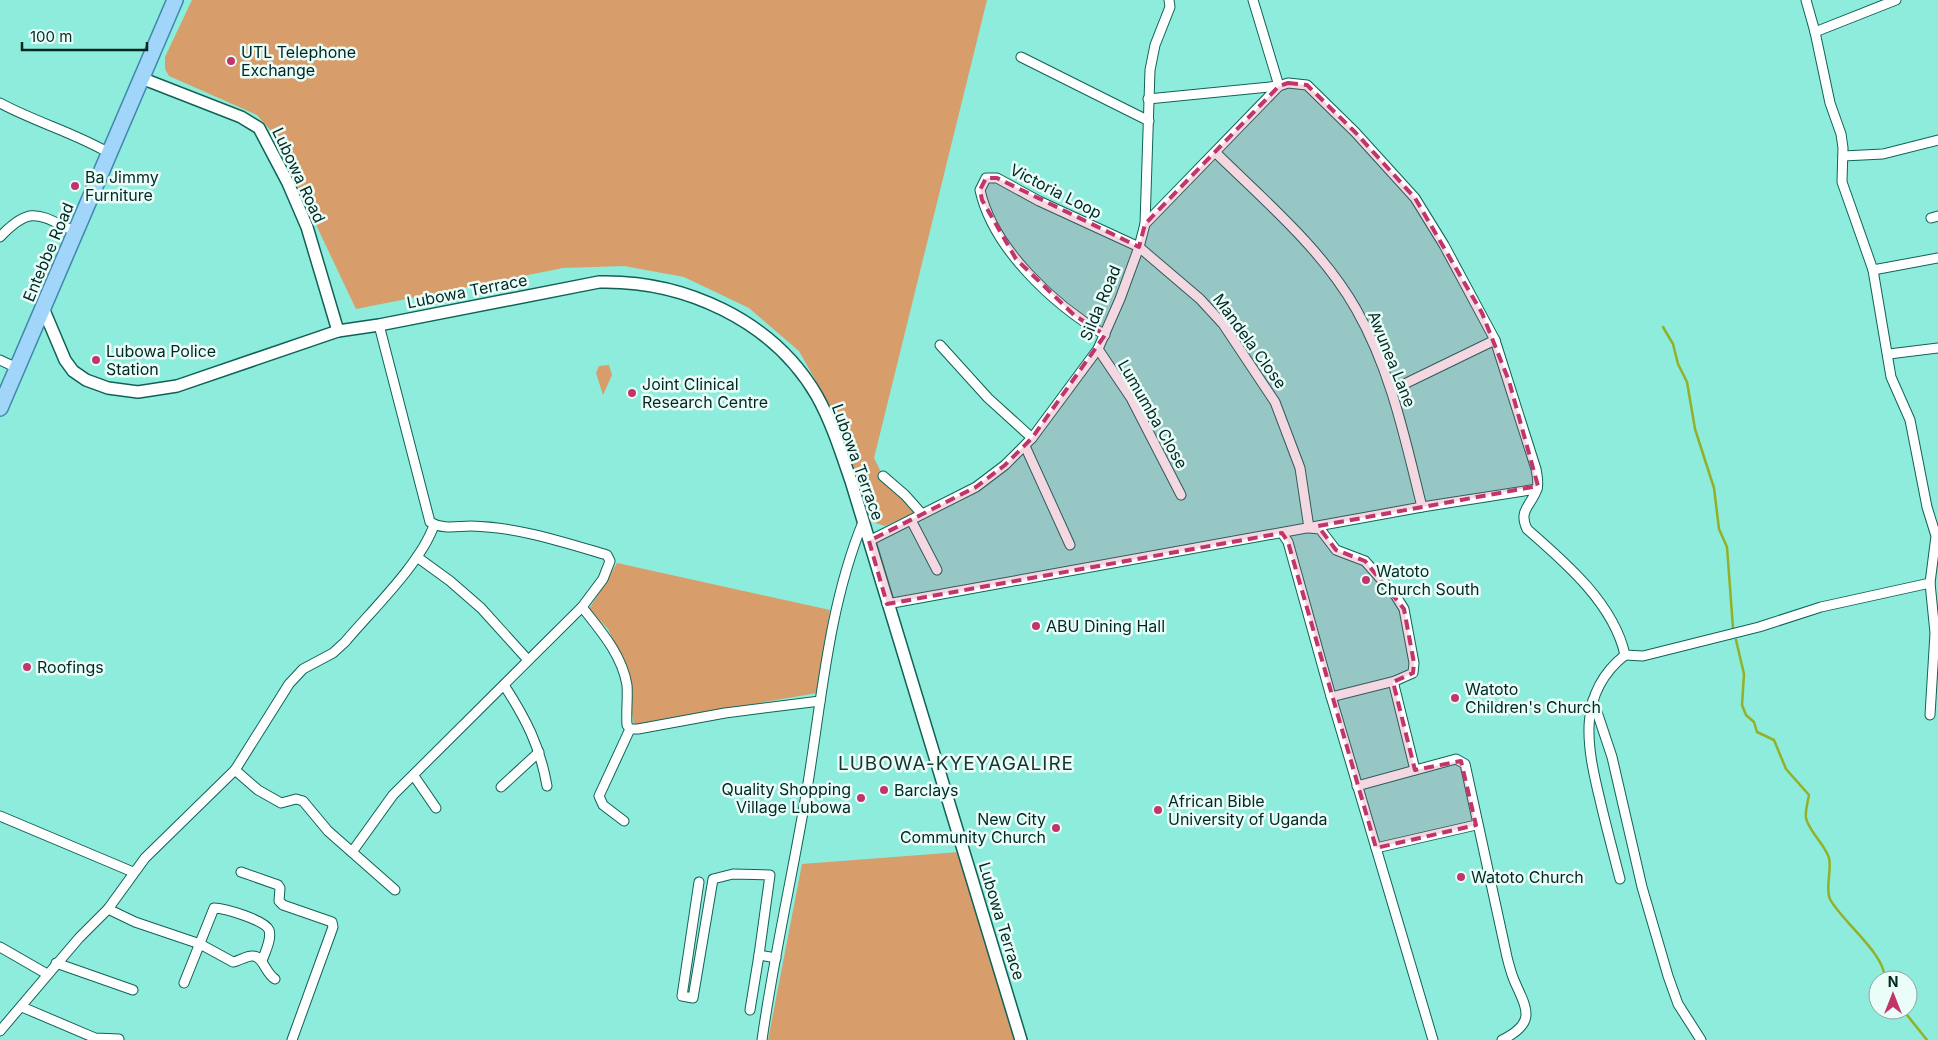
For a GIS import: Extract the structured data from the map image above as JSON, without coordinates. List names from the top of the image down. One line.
{"streets":{"main road":["Entebbe Road"],"street":["Lubowa Road","Victoria Loop","Lubowa Terrace","Silda Road","Mandela Close","Awunea Lane","Lumumba Close"]},"crossings":[["Lubowa Road","Entebbe Road"],["Lubowa Road","Lubowa Terrace"],["Victoria Loop","Silda Road"],["Victoria Loop","Mandela Close"],["Entebbe Road","Lubowa Terrace"],["Lubowa Terrace","Silda Road"],["Silda Road","Mandela Close"],["Silda Road","Lumumba Close"]],"districts":["LUBOWA-KYEYAGALIRE"],"places":["UTL Telephone Exchange","Ba Jimmy Furniture","Lubowa Police Station","Joint Clinical Research Centre","Watoto Church South","ABU Dining Hall","Roofings","Watoto Children's Church","Barclays","Quality Shopping Village Lubowa","African Bible University of Uganda","New City Community Church","Watoto Church"],"scale_bar":"100 m","north":"top"}
